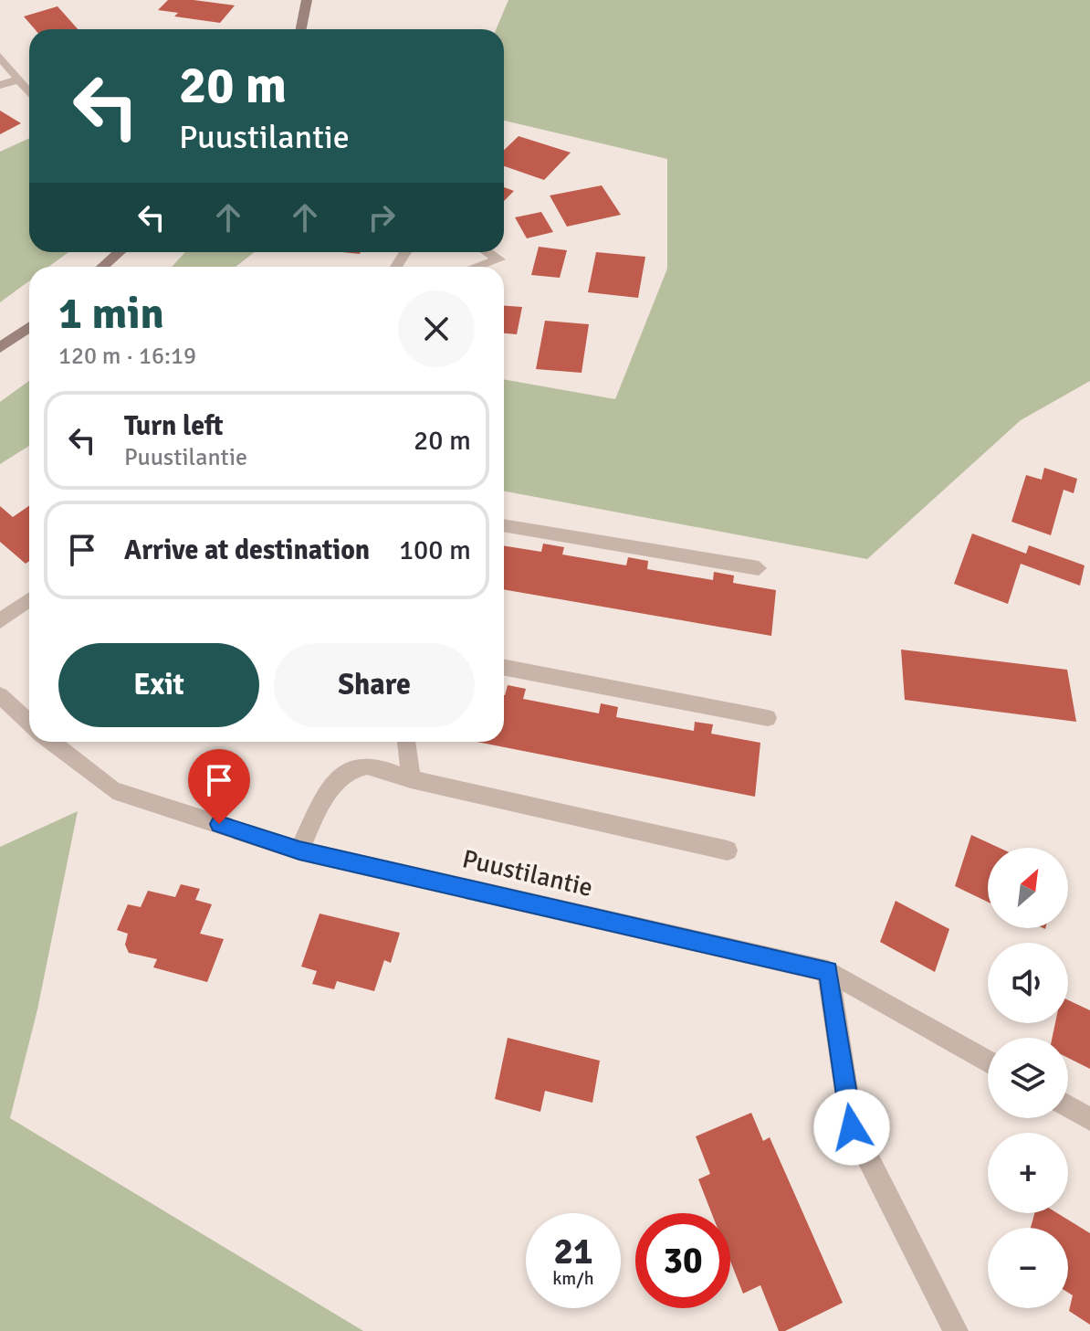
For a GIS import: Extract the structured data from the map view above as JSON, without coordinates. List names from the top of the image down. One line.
{"streets":{"street":["Puustilantie"]},"north":"top right","page":{"turn":["20 m","Puustilantie"],"heading":["1 min","120 m · 16:19"],"list":[{"name":"Turn left","note":"Puustilantie","value":"20 m"},{"name":"Arrive at destination","value":"100 m"}],"buttons":["Exit","Share"],"map_buttons":["+","−"],"speed":"21 km/h","limit":"30"}}
